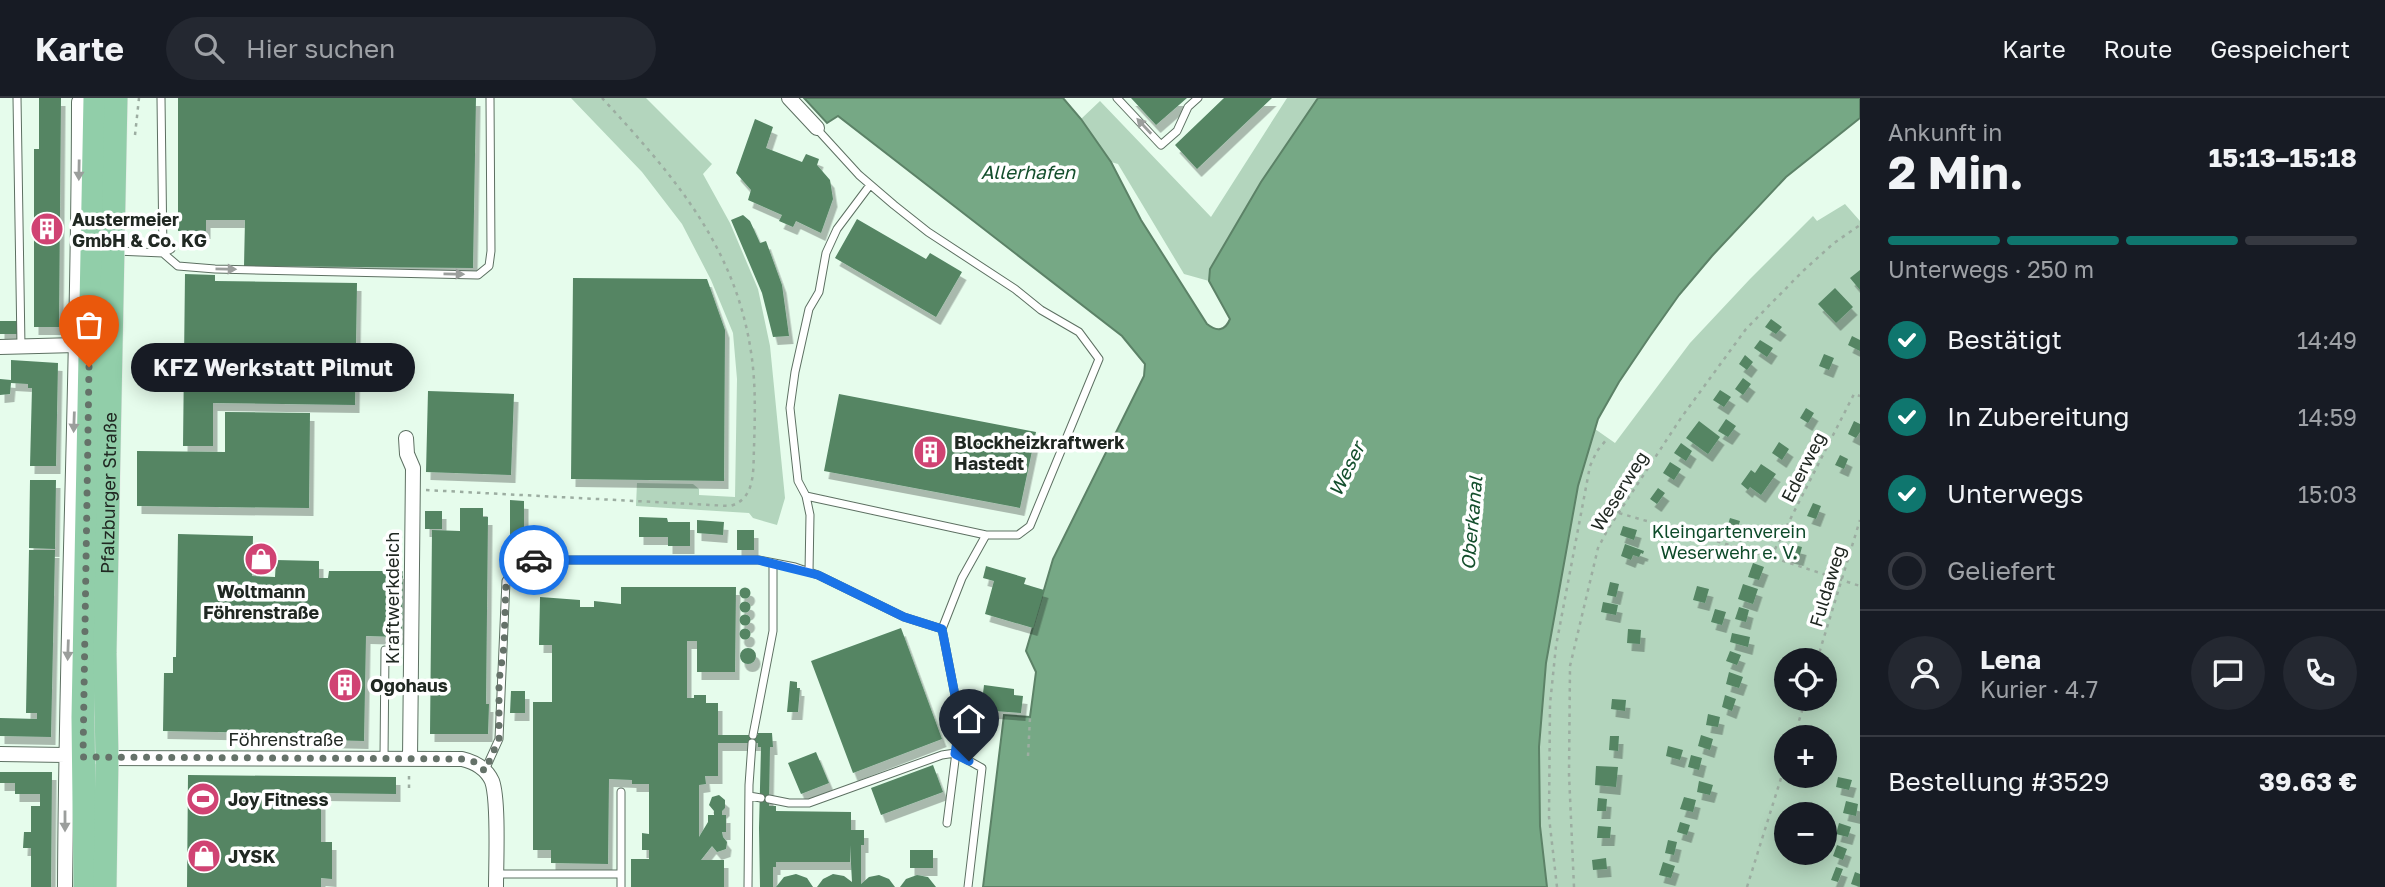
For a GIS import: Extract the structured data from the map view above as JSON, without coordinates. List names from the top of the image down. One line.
{"streets":{"main road":["Pfalzburger Straße"],"street":["Kraftwerkdeich","Föhrenstraße"],"path":["Ederweg","Weserweg","Fuldaweg"]},"crossings":[["Pfalzburger Straße","Föhrenstraße"],["Kraftwerkdeich","Föhrenstraße"]],"water":["Allerhafen","Weser","Oberkanal"],"parks":["Kleingartenverein Weserwehr e. V."],"places":{"building":["Austermeier GmbH & Co. KG","Blockheizkraftwerk Hastedt","Ogohaus"],"other":["KFZ Werkstatt Pilmut"],"shop":["Woltmann Föhrenstraße","JYSK"],"sports":["Joy Fitness"]},"page":{"header":"Karte","search":"Hier suchen","nav":["Karte","Route","Gespeichert"],"heading":["2 Min.","Ankunft in","15:13–15:18"],"panel":["Lena","Kurier · 4.7","Bestellung #3529","39.63 €"],"bar":"Unterwegs · 250 m","list":[["Bestätigt","14:49"],["In Zubereitung","14:59"],["Unterwegs","15:03"],"Geliefert"],"bubble":"KFZ Werkstatt Pilmut","map_buttons":["+","−"]}}
